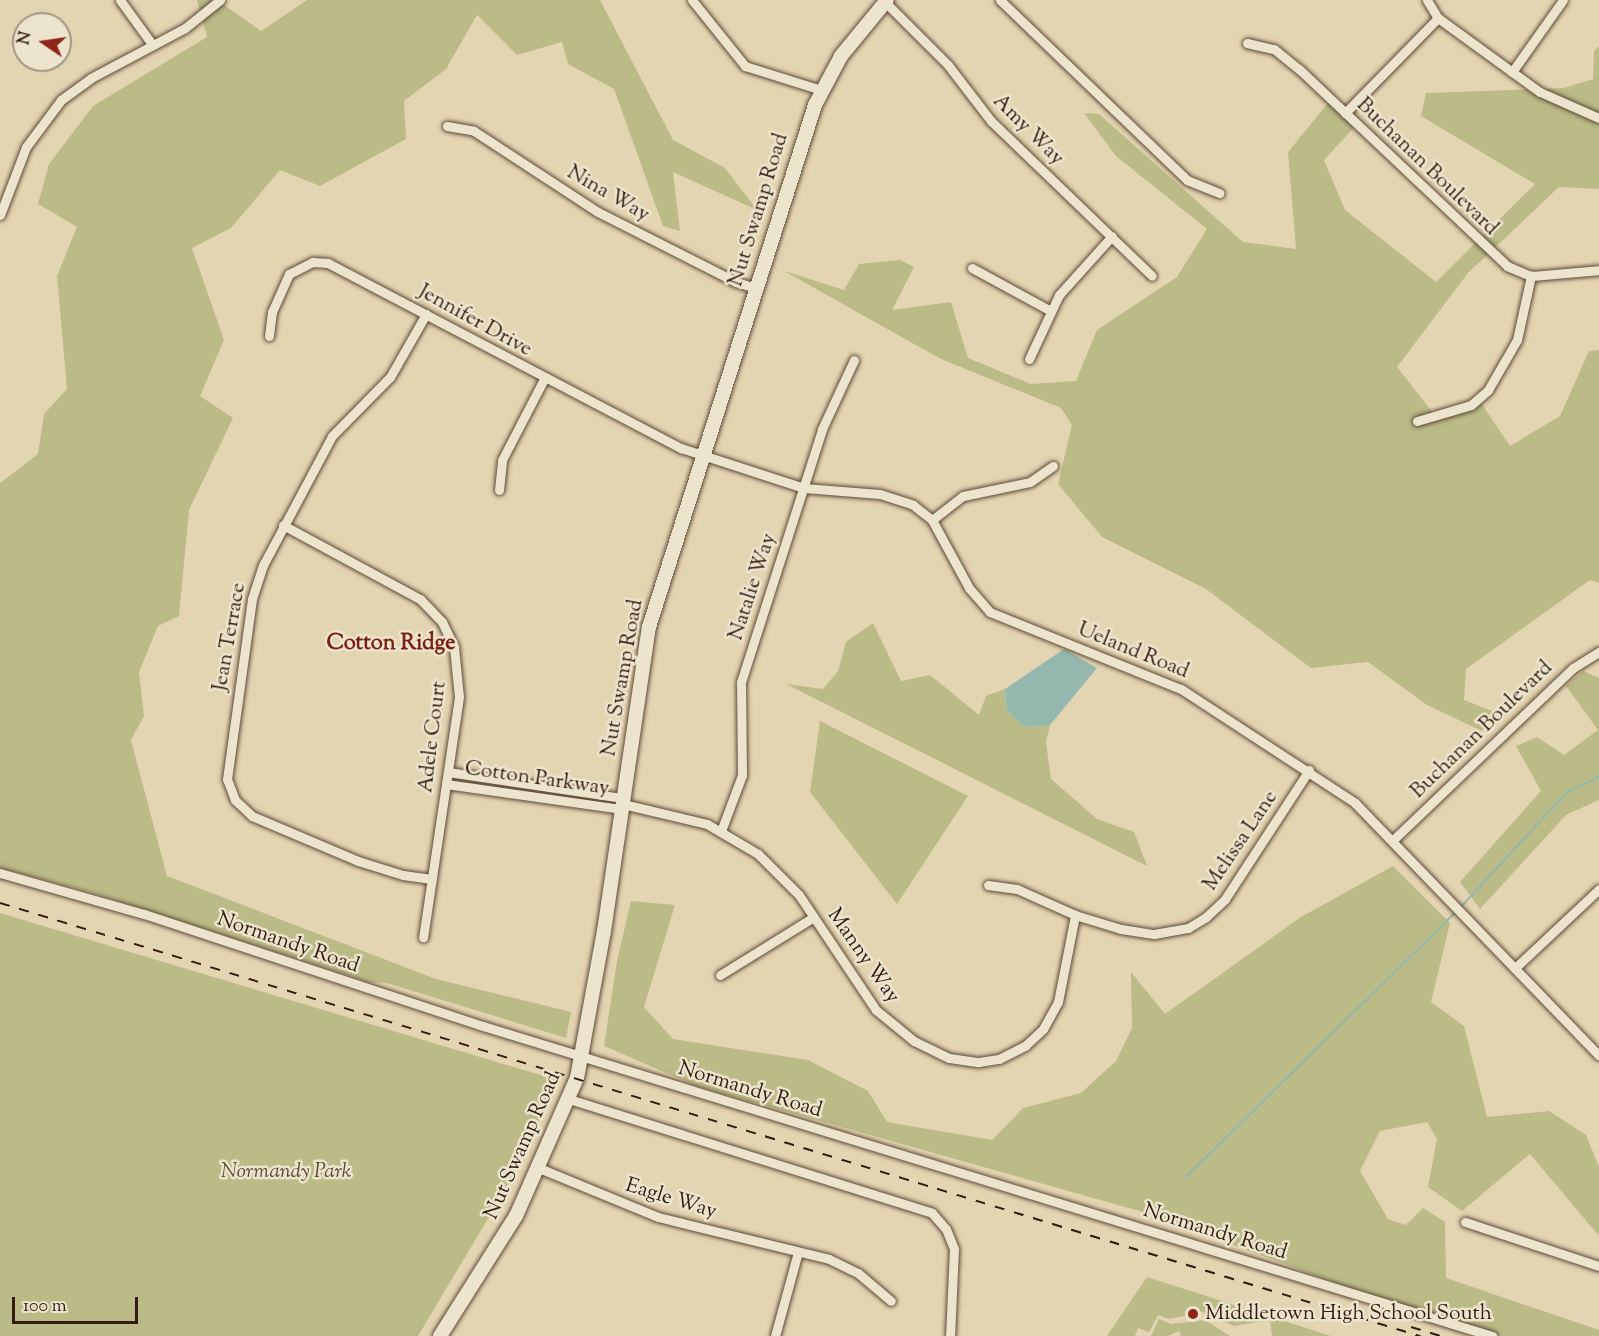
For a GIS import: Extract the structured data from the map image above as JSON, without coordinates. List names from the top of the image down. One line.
{"streets":{"main road":["Nut Swamp Road"],"street":["Amy Way","Buchanan Boulevard","Nina Way","Jennifer Drive","Natalie Way","Jean Terrace","Ueland Road","Adele Court","Cotton Parkway","Melissa Lane","Normandy Road","Manny Way","Eagle Way"]},"crossings":[["Amy Way","Nut Swamp Road"],["Buchanan Boulevard","Ueland Road"],["Nina Way","Nut Swamp Road"],["Nut Swamp Road","Jennifer Drive"],["Nut Swamp Road","Ueland Road"],["Nut Swamp Road","Cotton Parkway"],["Nut Swamp Road","Normandy Road"],["Nut Swamp Road","Manny Way"],["Nut Swamp Road","Eagle Way"],["Jennifer Drive","Jean Terrace"],["Jennifer Drive","Ueland Road"],["Natalie Way","Ueland Road"],["Natalie Way","Manny Way"],["Jean Terrace","Adele Court"],["Ueland Road","Melissa Lane"],["Adele Court","Cotton Parkway"],["Cotton Parkway","Manny Way"],["Melissa Lane","Manny Way"]],"districts":["Cotton Ridge"],"parks":["Normandy Park"],"places":["Middletown High School South"],"scale_bar":"100 m","north":"left"}
